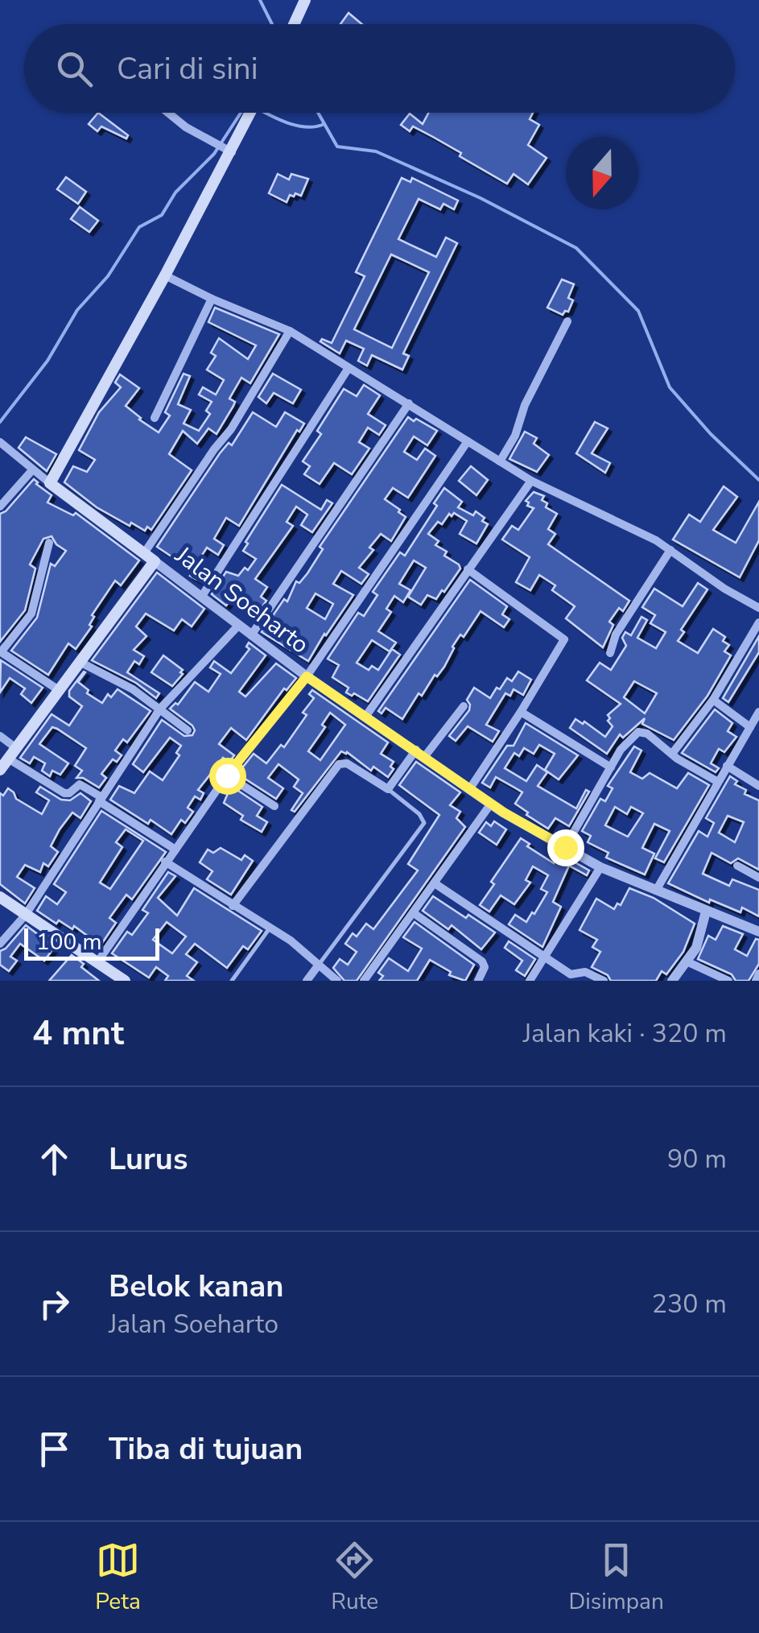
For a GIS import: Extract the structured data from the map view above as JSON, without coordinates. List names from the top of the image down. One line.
{"streets":{"main road":["Jalan Soeharto"]},"scale_bar":"100 m","north":"bottom","page":{"search":"Cari di sini","scale":"100 m","heading":["4 mnt","Jalan kaki · 320 m"],"list":[["Lurus","90 m"],["Belok kanan","Jalan Soeharto","230 m"],"Tiba di tujuan"],"nav":["Peta","Rute","Disimpan"]}}
